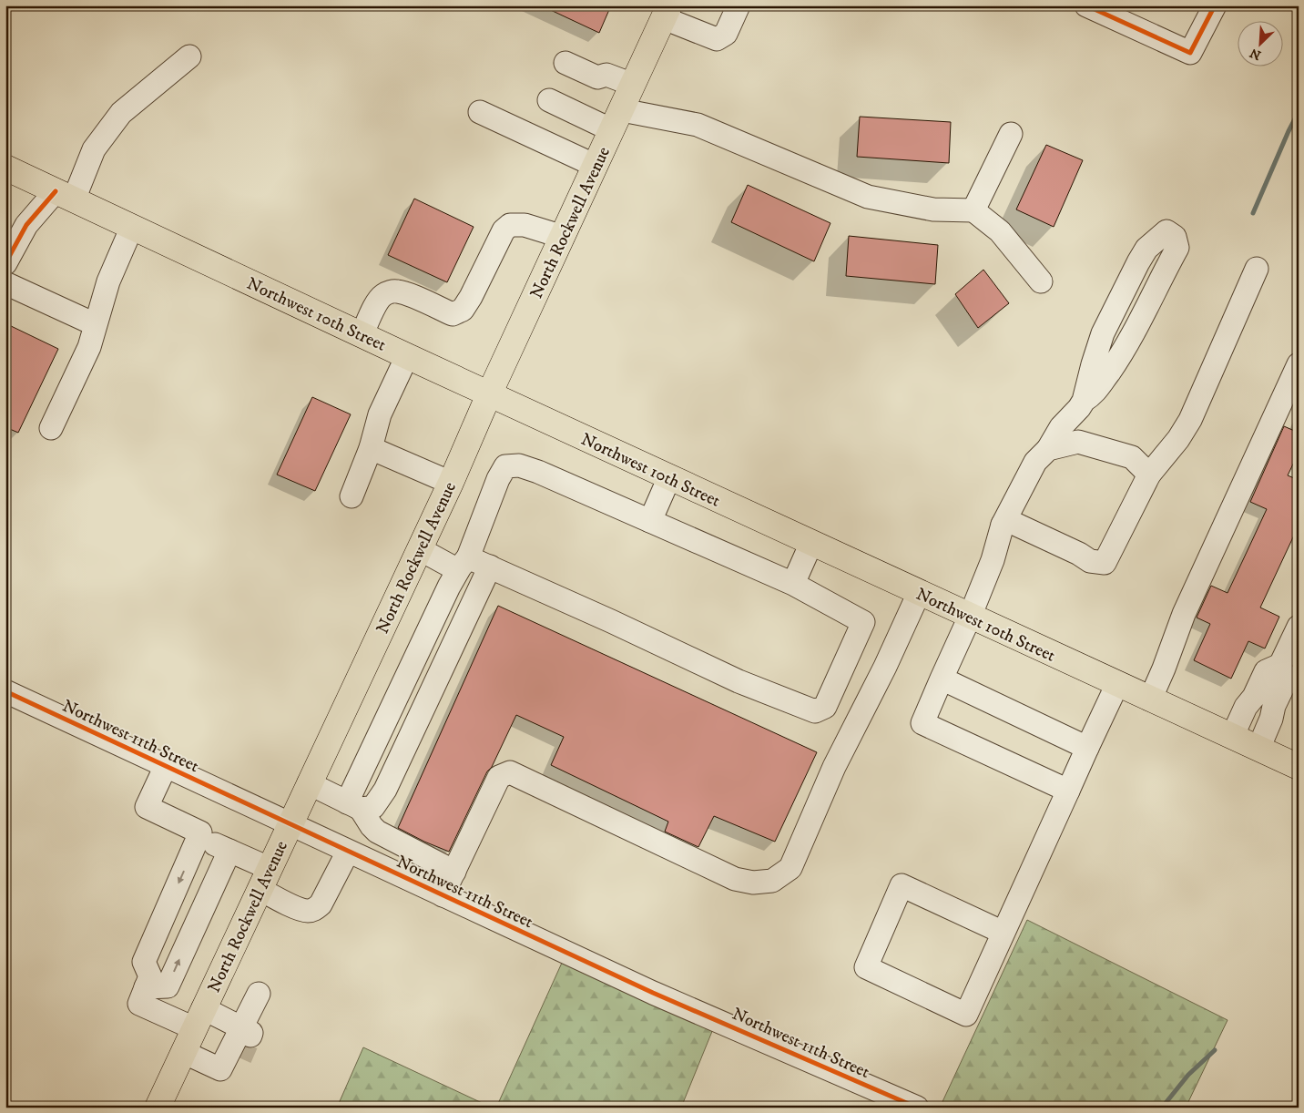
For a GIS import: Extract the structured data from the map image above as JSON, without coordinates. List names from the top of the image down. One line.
{"streets":{"main road":["North Rockwell Avenue","Northwest 10th Street"],"street":["Northwest 11th Street"]},"crossings":[["North Rockwell Avenue","Northwest 10th Street"],["North Rockwell Avenue","Northwest 11th Street"]],"north":"bottom left"}
